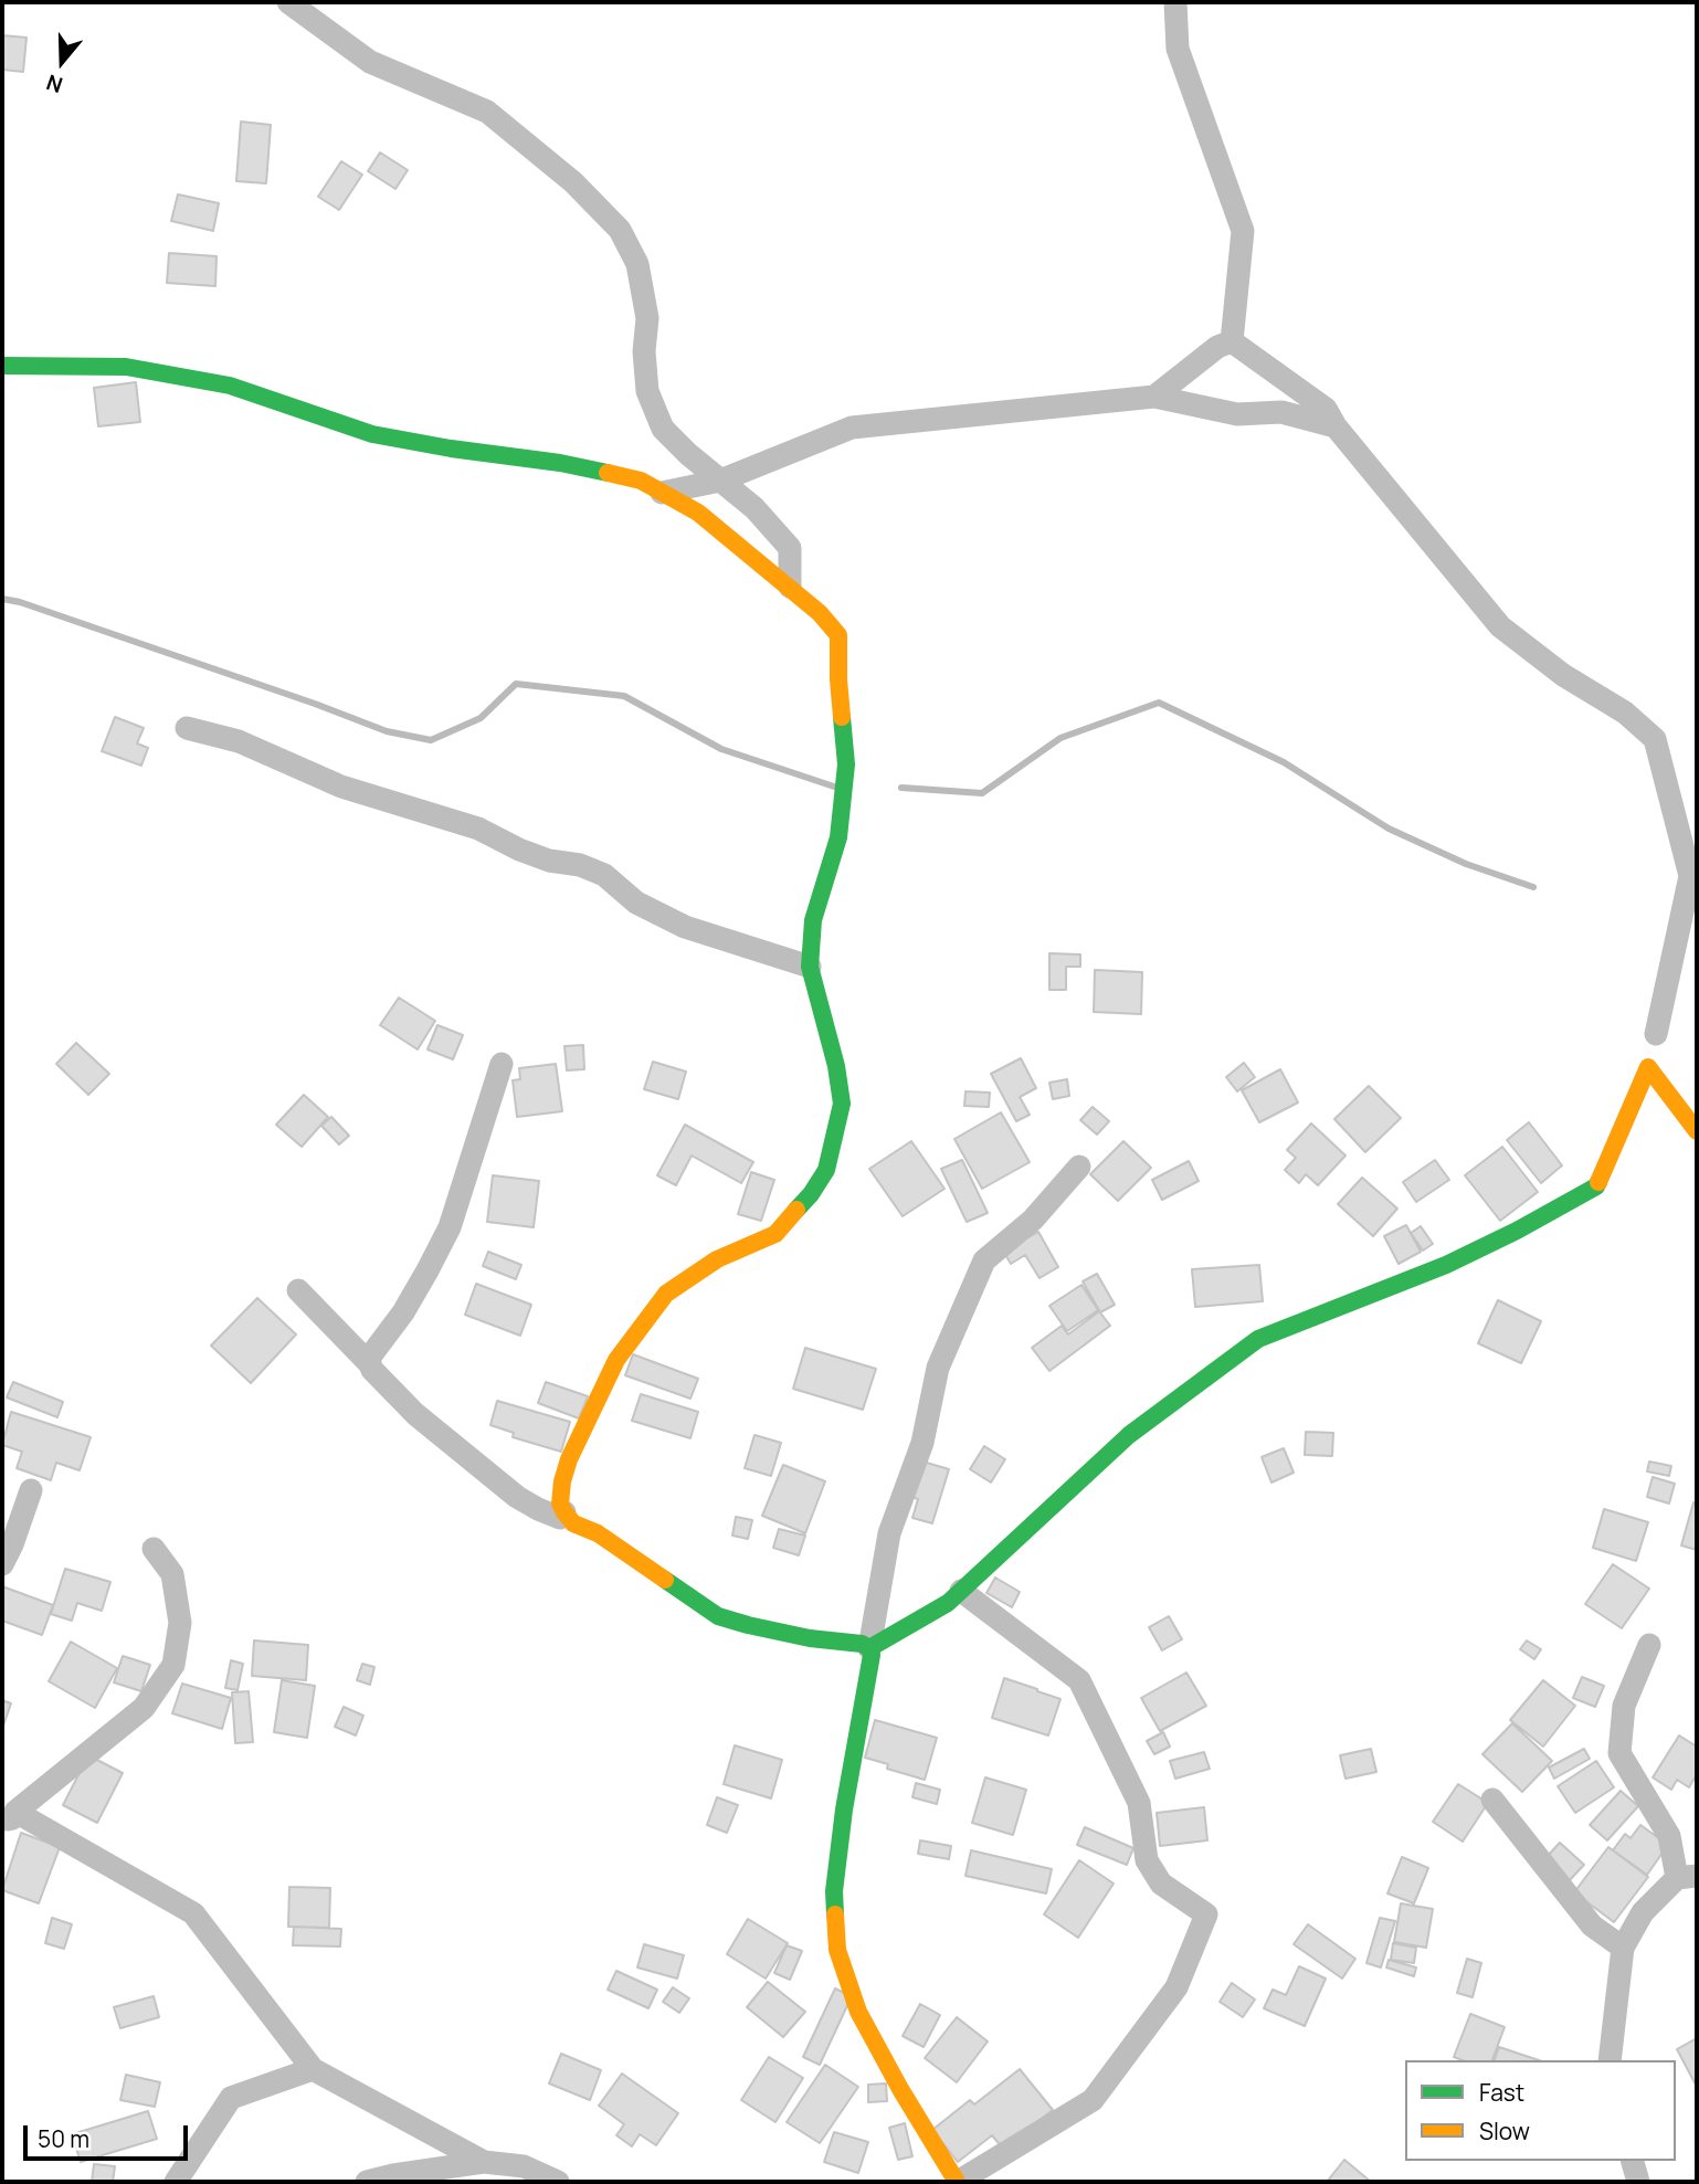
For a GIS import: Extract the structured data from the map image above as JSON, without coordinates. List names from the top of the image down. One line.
{"legend":["Fast","Slow"],"scale_bar":"50 m","north":"bottom"}
